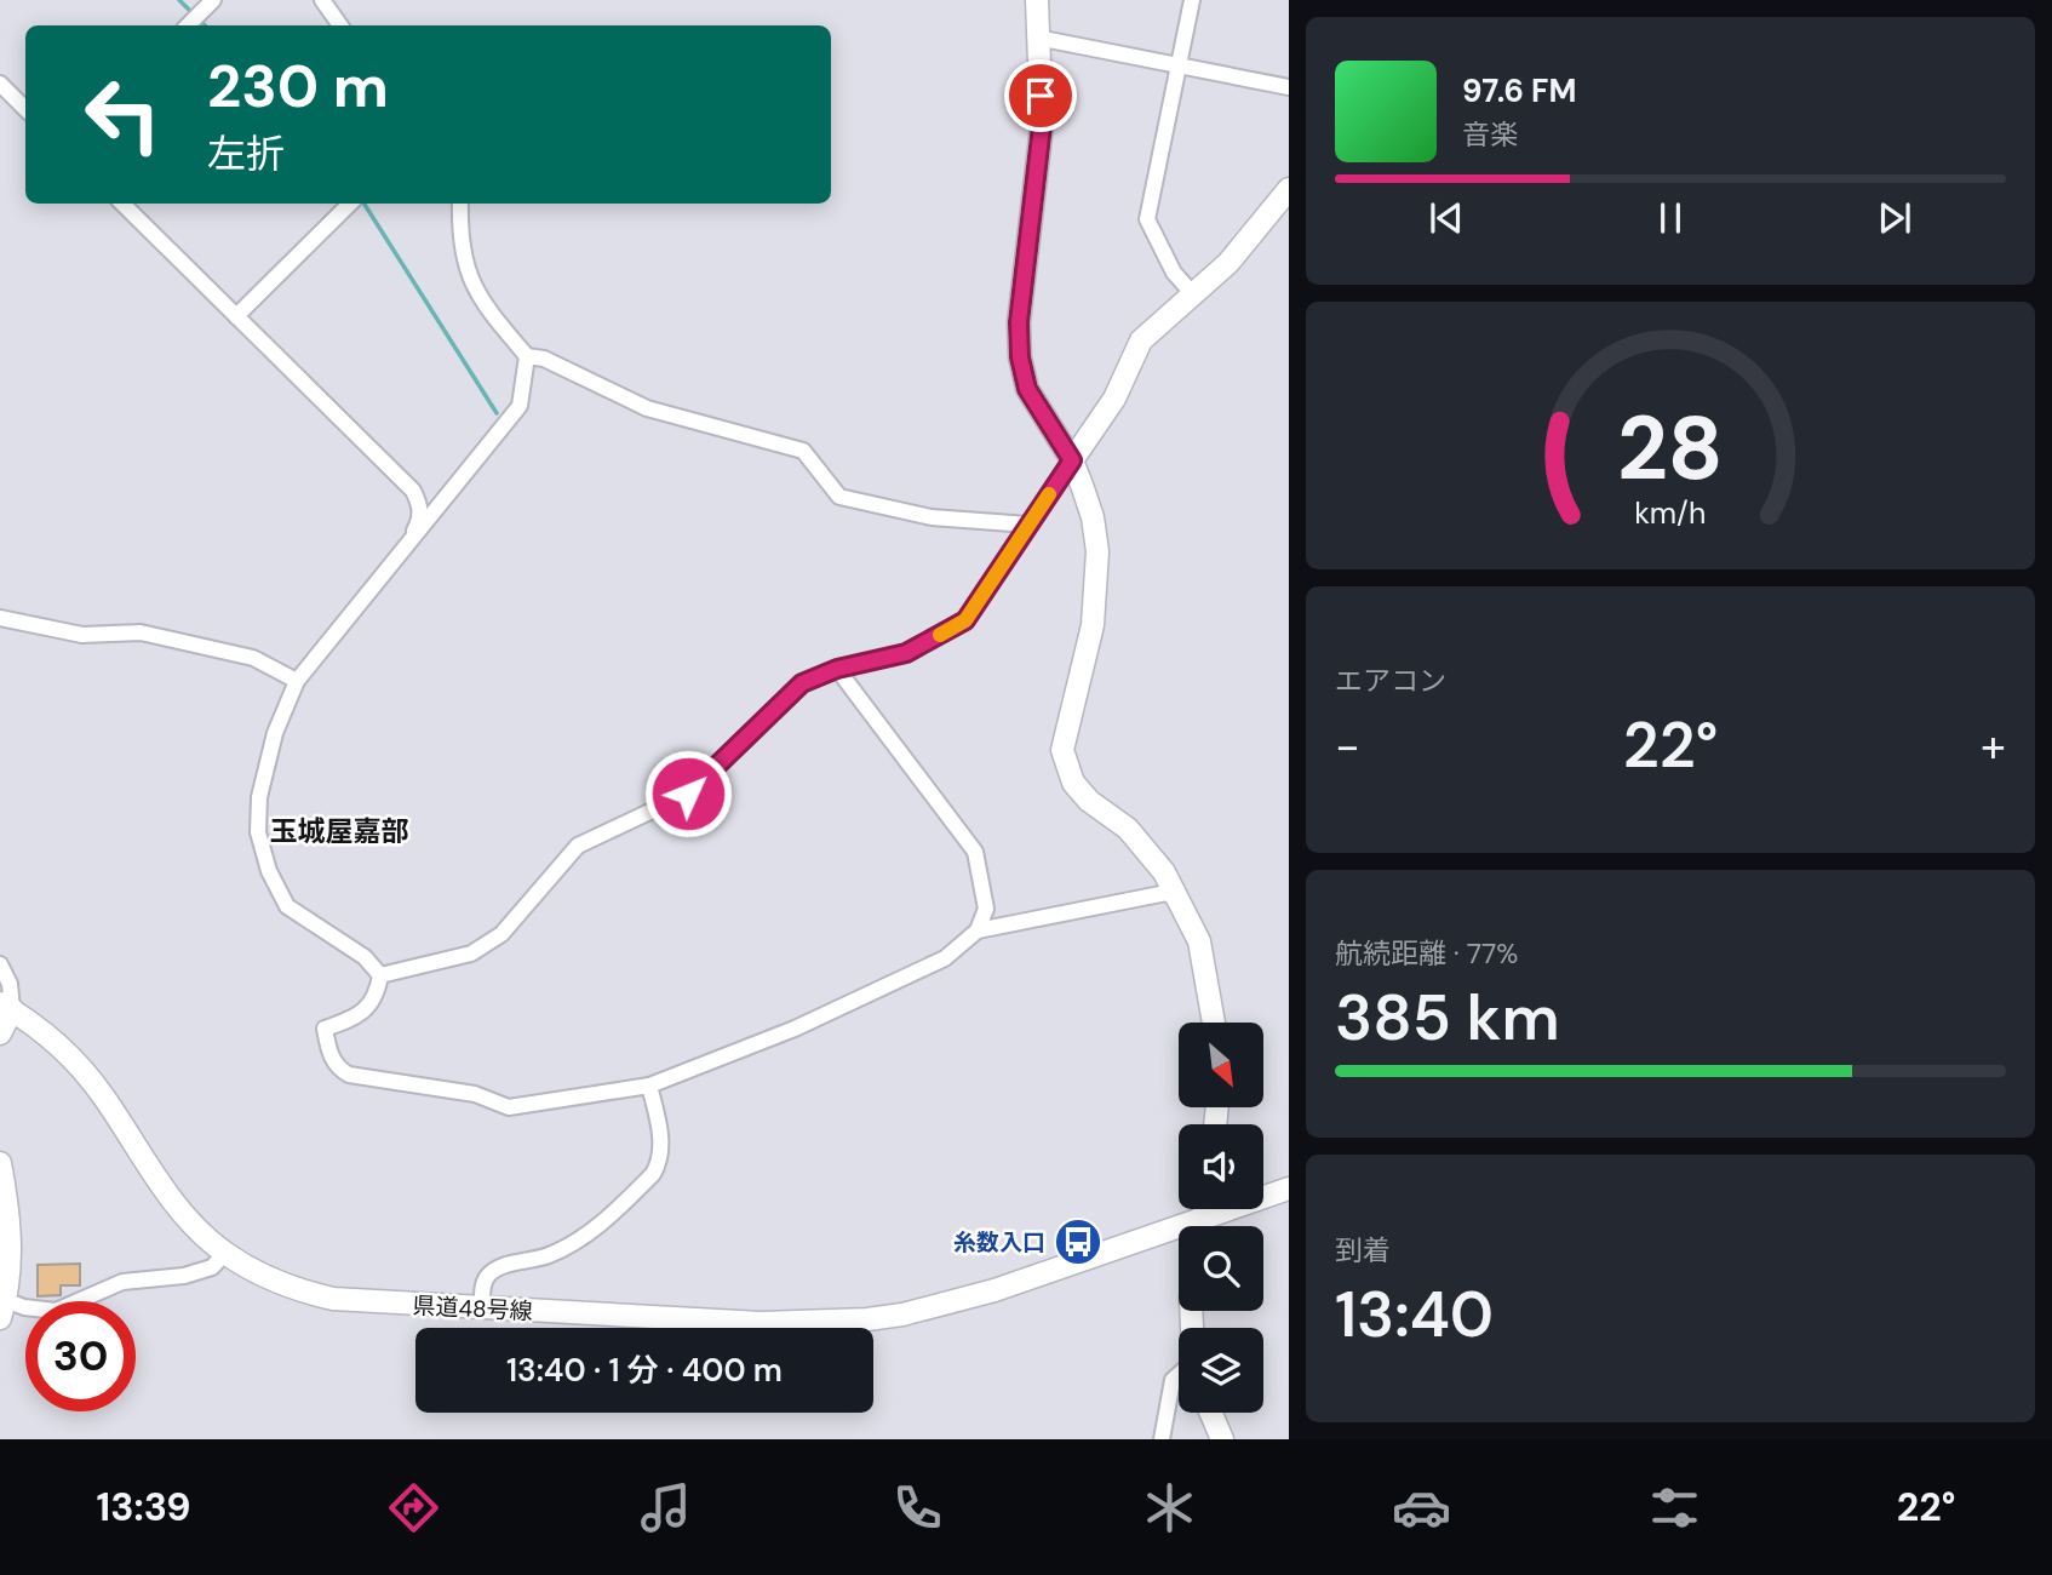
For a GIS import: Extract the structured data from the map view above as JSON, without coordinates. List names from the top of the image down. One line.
{"streets":{"street":["県道48号線"]},"districts":["玉城屋嘉部"],"places":{"bus stop":["糸数入口"]},"north":"bottom right","page":{"turn":["230 m","左折"],"song":["97.6 FM","音楽"],"tile":["エアコン",["航続距離 · 77%","385 km"],["到着","13:40"]],"heat":["−","22°","+"],"limit":"30","trip":"13:40 · 1 分 · 400 m","tabs":["13:39","22°"],"gauge":["28","km/h"]}}
